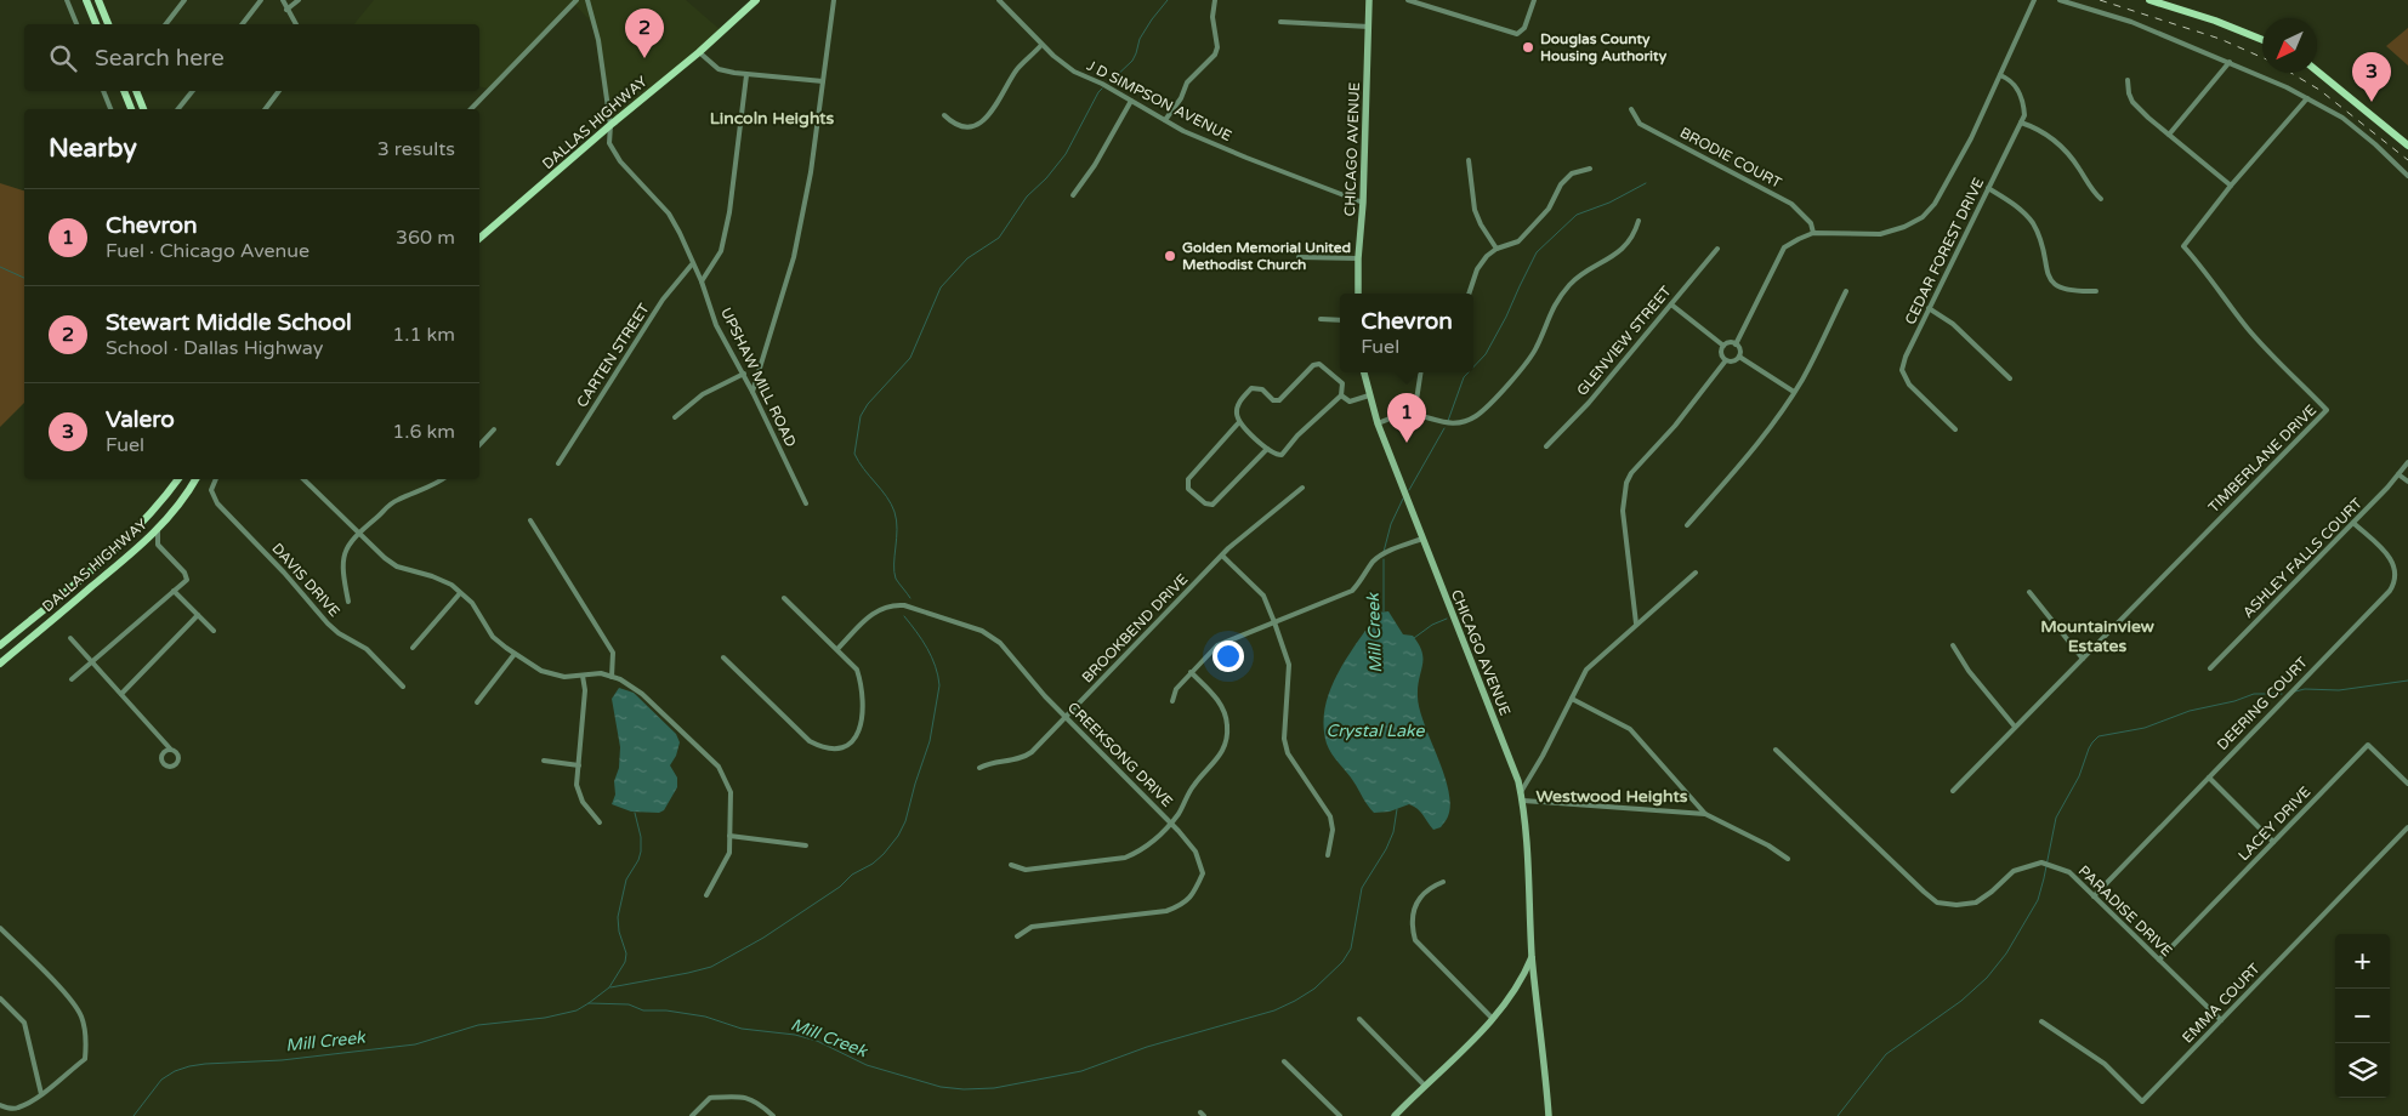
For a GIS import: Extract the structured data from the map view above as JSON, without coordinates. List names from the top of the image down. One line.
{"streets":{"main road":["DALLAS HIGHWAY"],"street":["J D SIMPSON AVENUE","CHICAGO AVENUE","BRODIE COURT","CEDAR FOREST DRIVE","GLENVIEW STREET","CARTEN STREET","UPSHAW MILL ROAD","TIMBERLANE DRIVE","ASHLEY FALLS COURT","DAVIS DRIVE","BROOKBEND DRIVE","DEERING COURT","CREEKSONG DRIVE","LACEY DRIVE","PARADISE DRIVE","EMMA COURT"]},"crossings":[["J D SIMPSON AVENUE","CHICAGO AVENUE"],["DALLAS HIGHWAY","UPSHAW MILL ROAD"],["CARTEN STREET","UPSHAW MILL ROAD"],["ASHLEY FALLS COURT","DEERING COURT"],["BROOKBEND DRIVE","CREEKSONG DRIVE"],["DEERING COURT","PARADISE DRIVE"],["LACEY DRIVE","PARADISE DRIVE"],["PARADISE DRIVE","EMMA COURT"]],"districts":["Lincoln Heights","Mountainview Estates","Westwood Heights"],"water":["Mill Creek","Crystal Lake"],"places":["Douglas County Housing Authority","Golden Memorial United Methodist Church"],"north":"bottom left","page":{"pins":["2","3","1"],"search":"Search here","heading":["Nearby","3 results"],"list":[{"mark":"1","name":"Chevron","note":"Fuel · Chicago Avenue","value":"360 m"},{"mark":"2","name":"Stewart Middle School","note":"School · Dallas Highway","value":"1.1 km"},{"mark":"3","name":"Valero","note":"Fuel","value":"1.6 km"}],"popup":["Chevron","Fuel"],"map_buttons":["+","−"]}}
